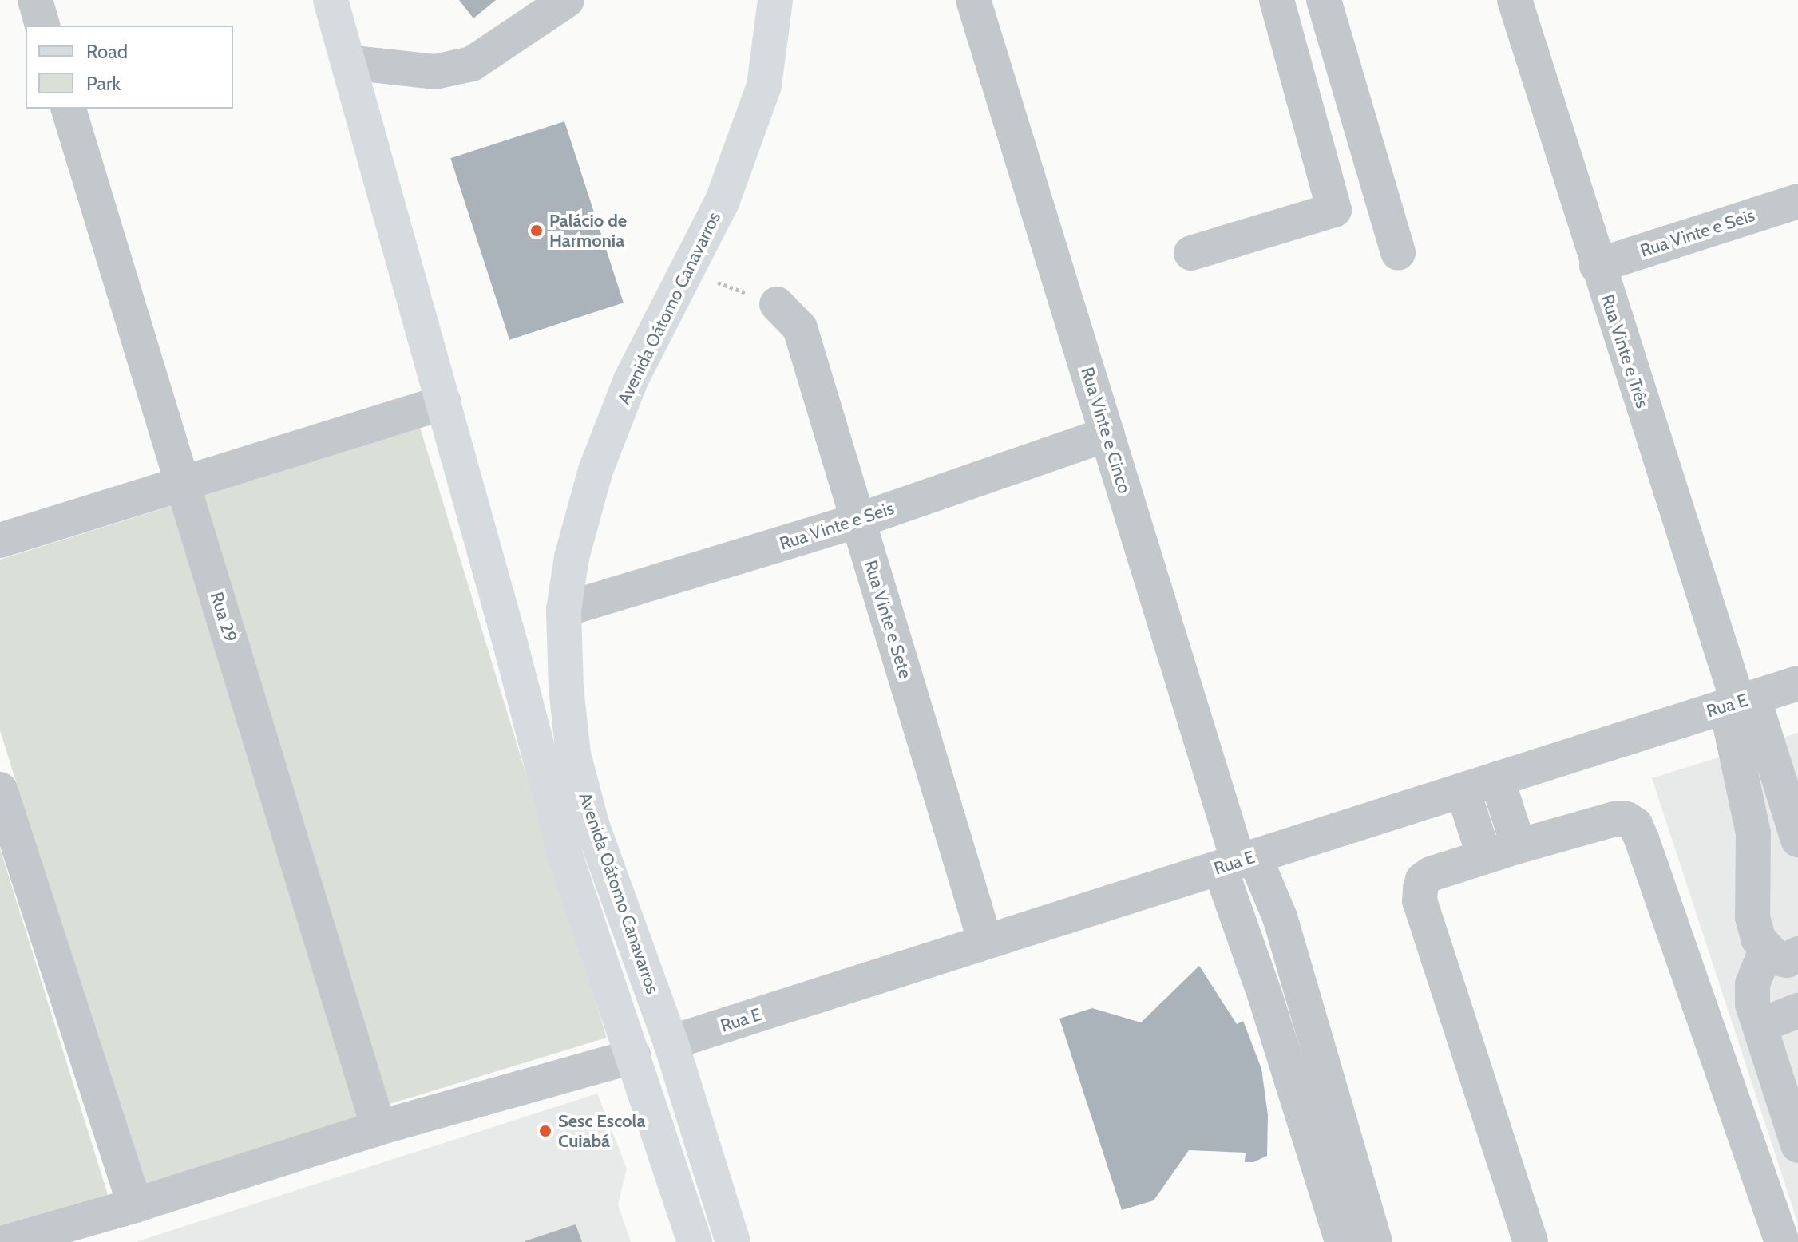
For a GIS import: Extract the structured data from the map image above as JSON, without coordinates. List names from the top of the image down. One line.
{"streets":{"main road":["Avenida Oátomo Canavarros"],"street":["Rua Vinte e Seis","Rua Vinte e Três","Rua Vinte e Cinco","Rua 29","Rua Vinte e Sete","Rua E"]},"crossings":[["Rua Vinte e Seis","Avenida Oátomo Canavarros"],["Rua Vinte e Seis","Rua Vinte e Três"],["Rua Vinte e Seis","Rua Vinte e Cinco"],["Rua Vinte e Seis","Rua Vinte e Sete"],["Avenida Oátomo Canavarros","Rua E"],["Rua Vinte e Três","Rua E"],["Rua Vinte e Cinco","Rua E"],["Rua Vinte e Sete","Rua E"]],"places":["Palácio de Harmonia","Sesc Escola Cuiabá"],"legend":["Road","Park"]}
